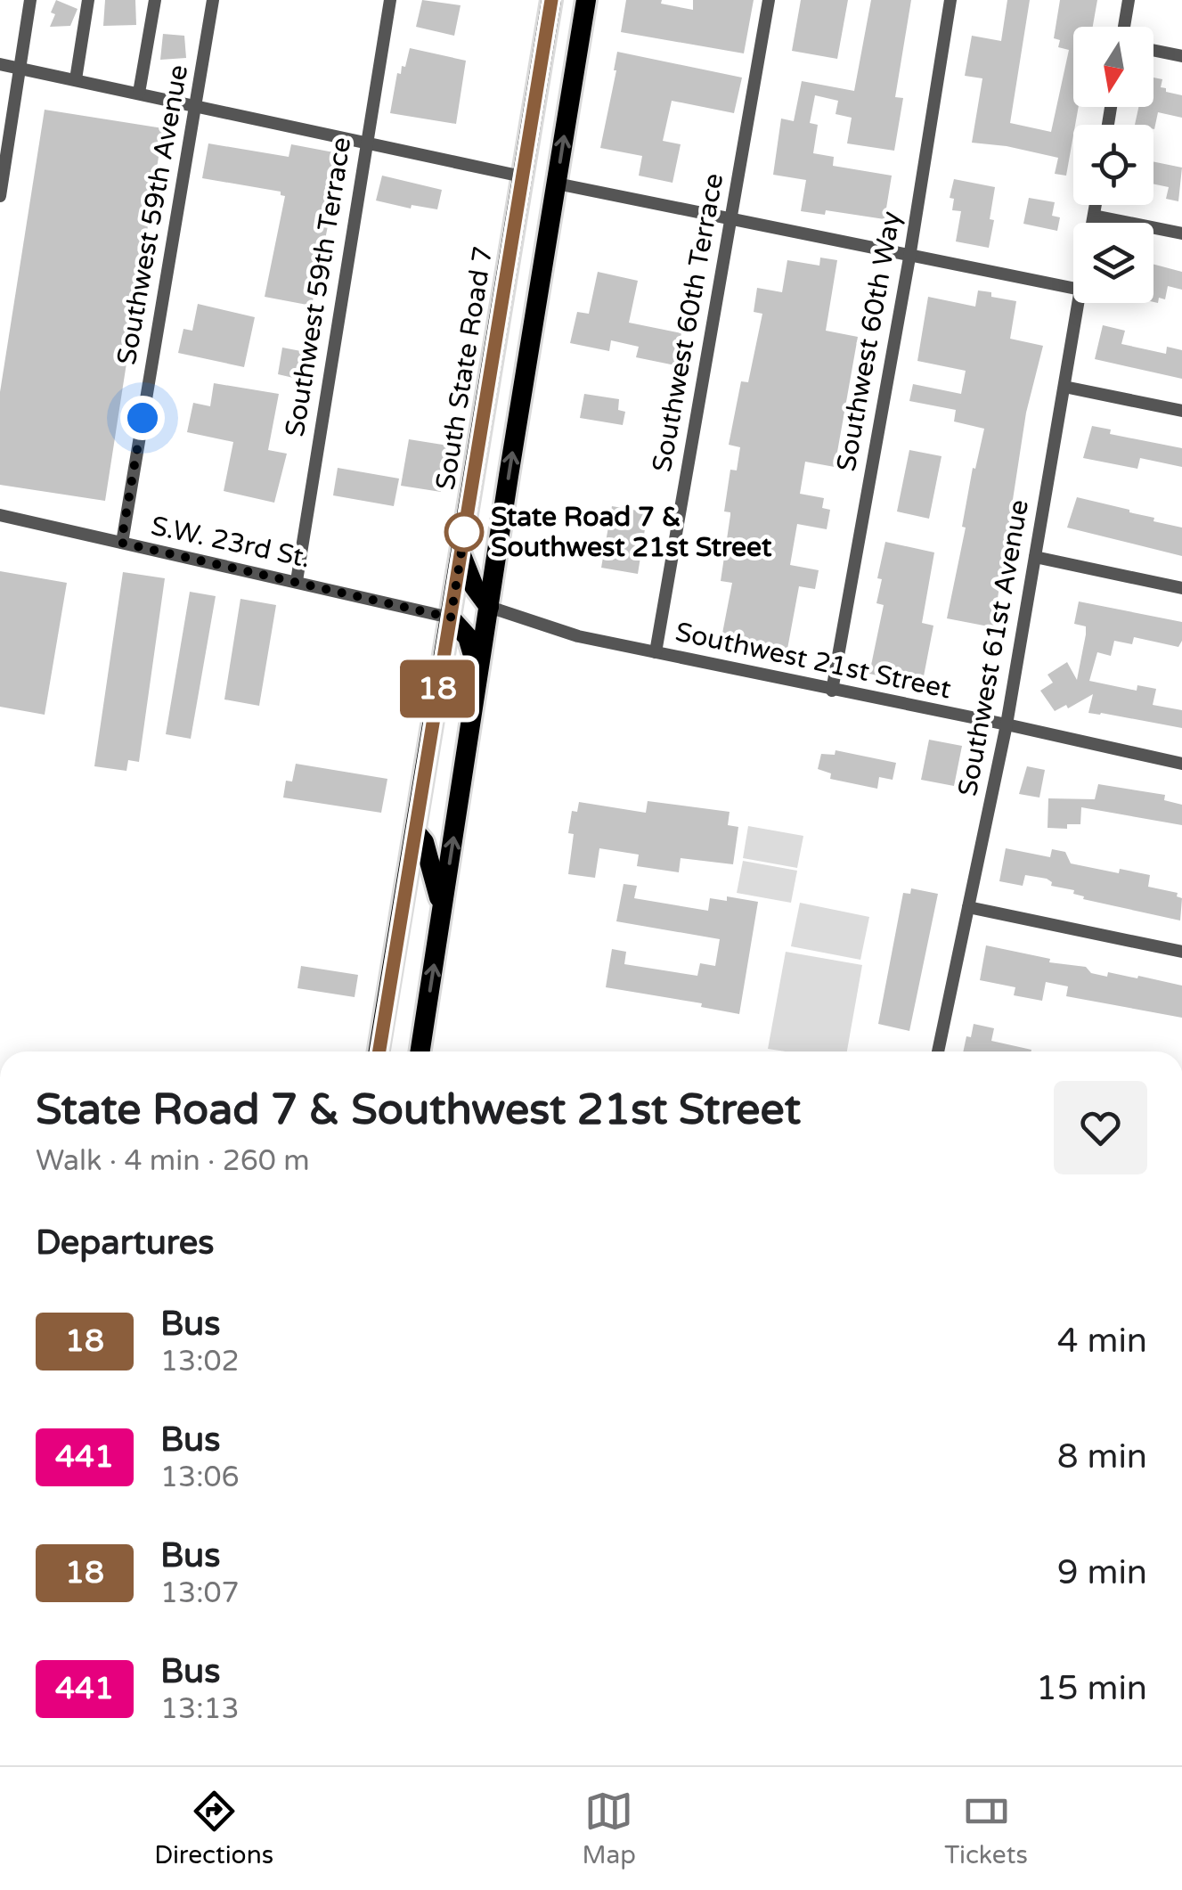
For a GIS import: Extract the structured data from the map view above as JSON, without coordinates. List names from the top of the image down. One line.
{"streets":{"main road":["South State Road 7"],"street":["Southwest 59th Avenue","Southwest 59th Terrace","Southwest 60th Terrace","Southwest 60th Way","S.W. 23rd St.","Southwest 61st Avenue","Southwest 21st Street"]},"crossings":[["Southwest 59th Avenue","S.W. 23rd St."],["Southwest 59th Terrace","S.W. 23rd St."],["Southwest 60th Terrace","Southwest 21st Street"],["Southwest 60th Way","Southwest 21st Street"],["South State Road 7","S.W. 23rd St."],["Southwest 61st Avenue","Southwest 21st Street"]],"places":["State Road 7 & Southwest 21st Street"],"lines":["bus line 18"],"north":"bottom","page":{"on_map":"18","heading":[["State Road 7 & Southwest 21st Street","Walk · 4 min · 260 m"],"Departures"],"list":[{"mark":"18","name":"Bus","note":"13:02","value":"4 min"},{"mark":"441","name":"Bus","note":"13:06","value":"8 min"},{"mark":"18","name":"Bus","note":"13:07","value":"9 min"},{"mark":"441","name":"Bus","note":"13:13","value":"15 min"}],"tabs":["Directions","Map","Tickets"]}}
